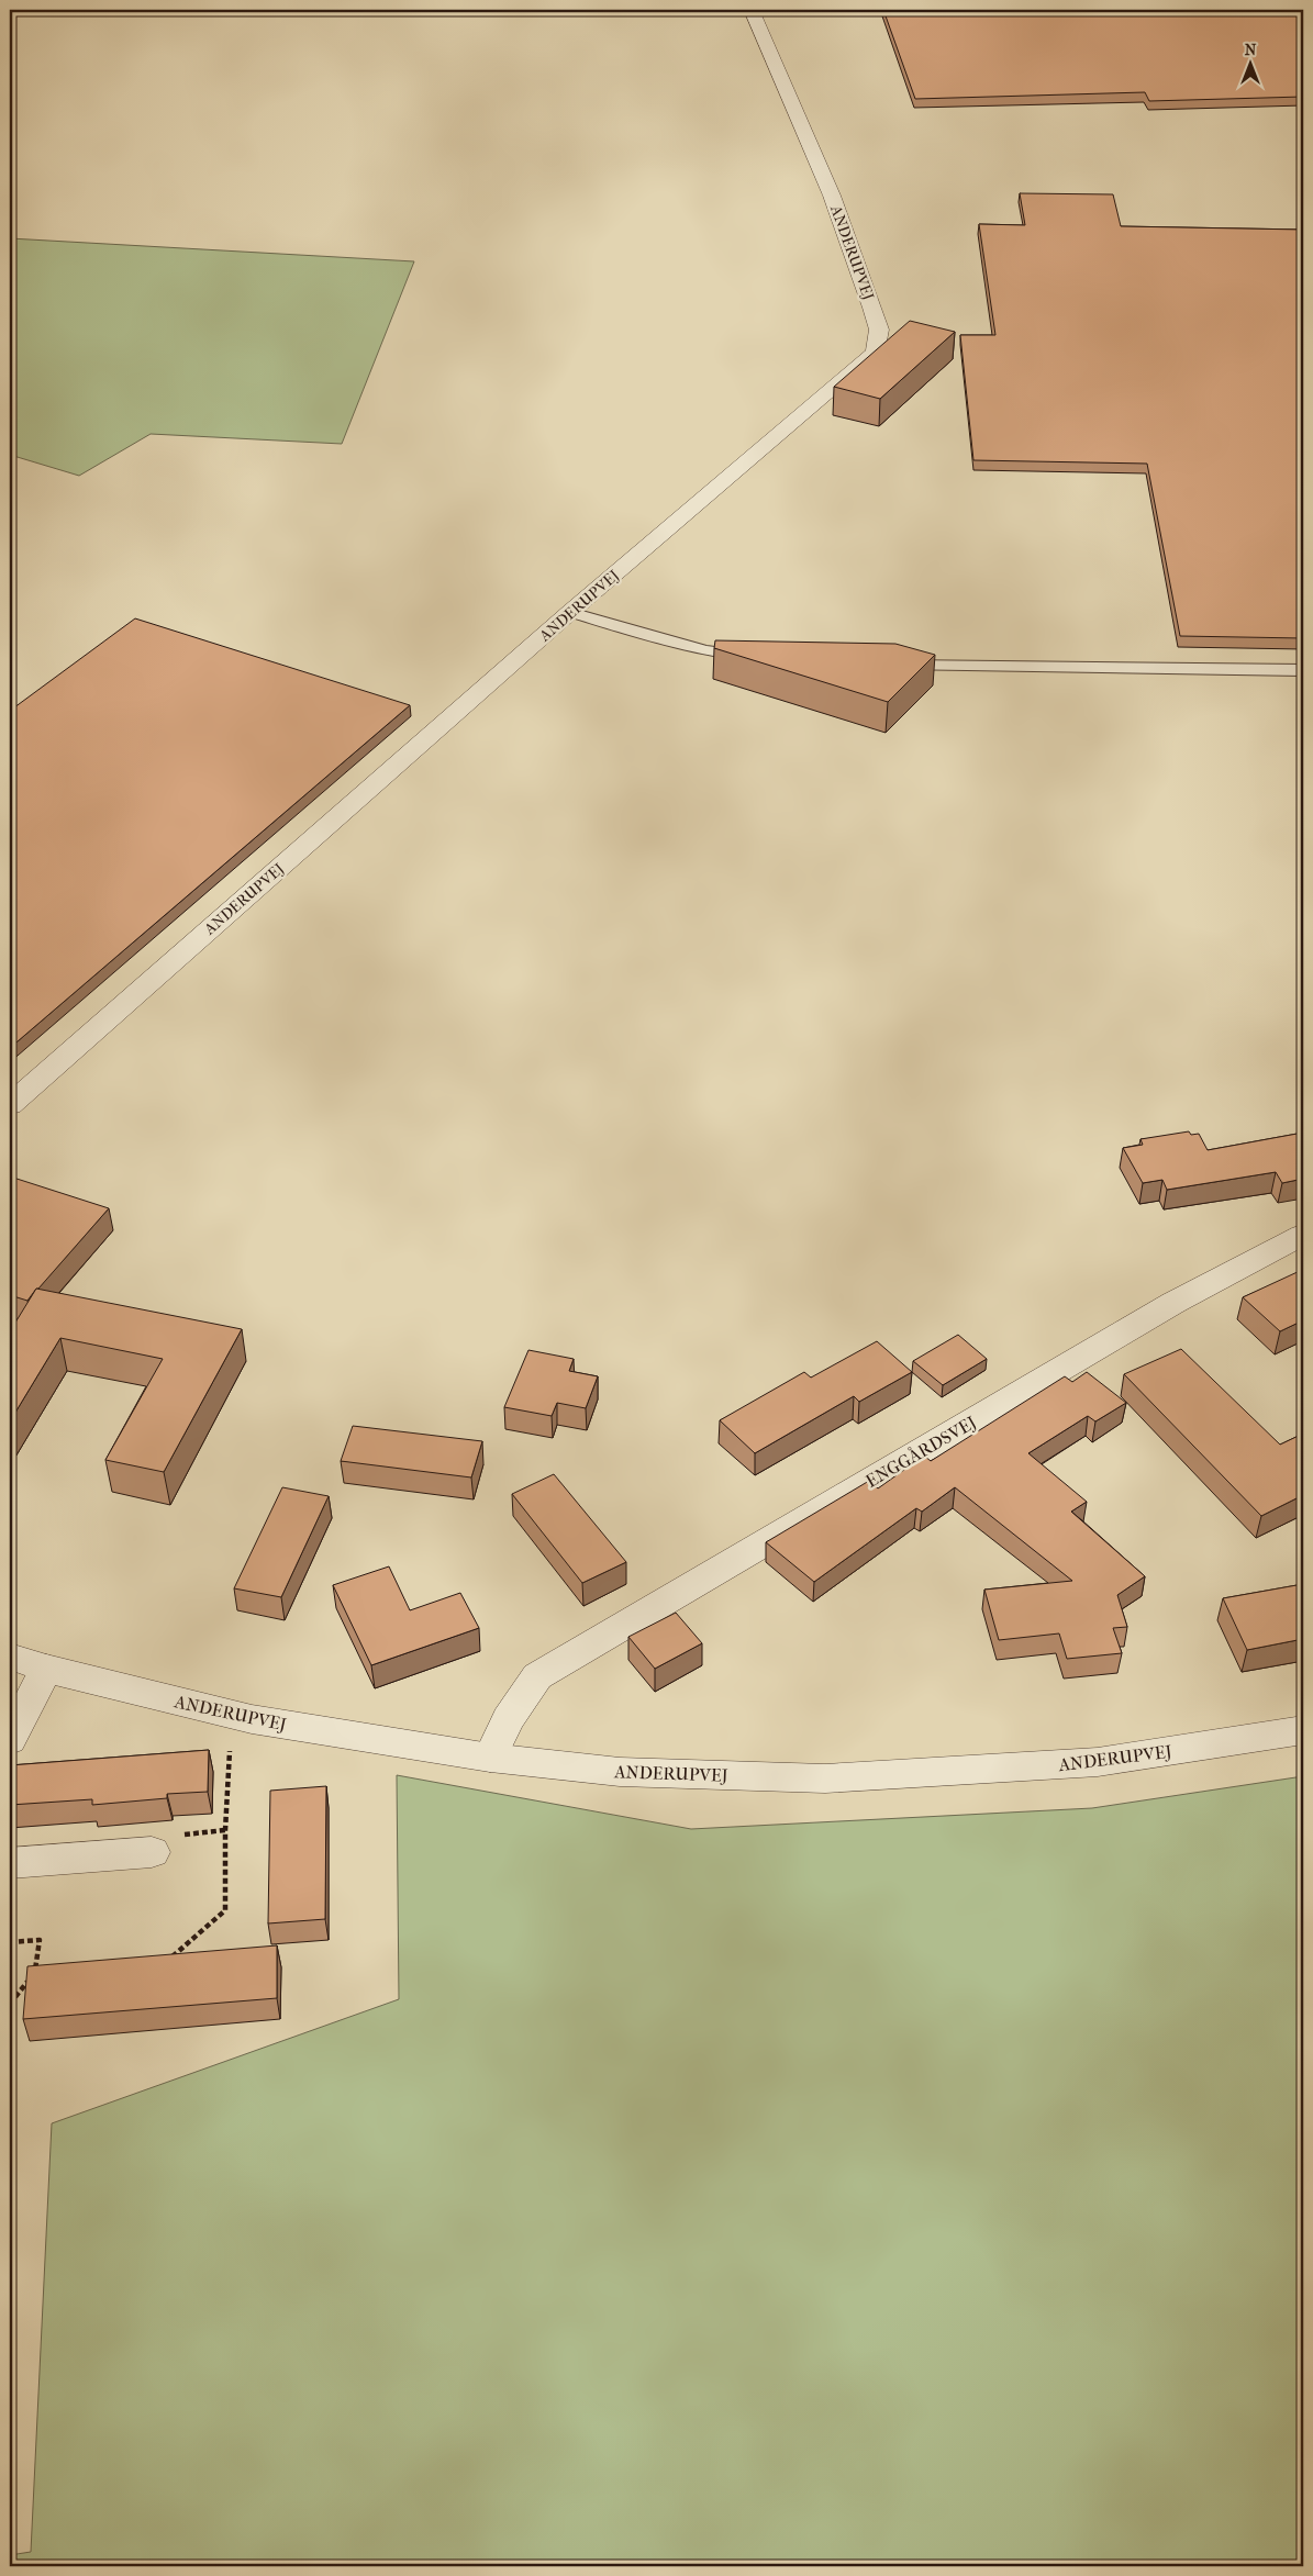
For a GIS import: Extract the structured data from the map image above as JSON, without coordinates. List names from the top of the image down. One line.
{"streets":{"street":["ANDERUPVEJ","ENGGÅRDSVEJ"]},"crossings":[["ANDERUPVEJ","ENGGÅRDSVEJ"]],"north":"top"}
